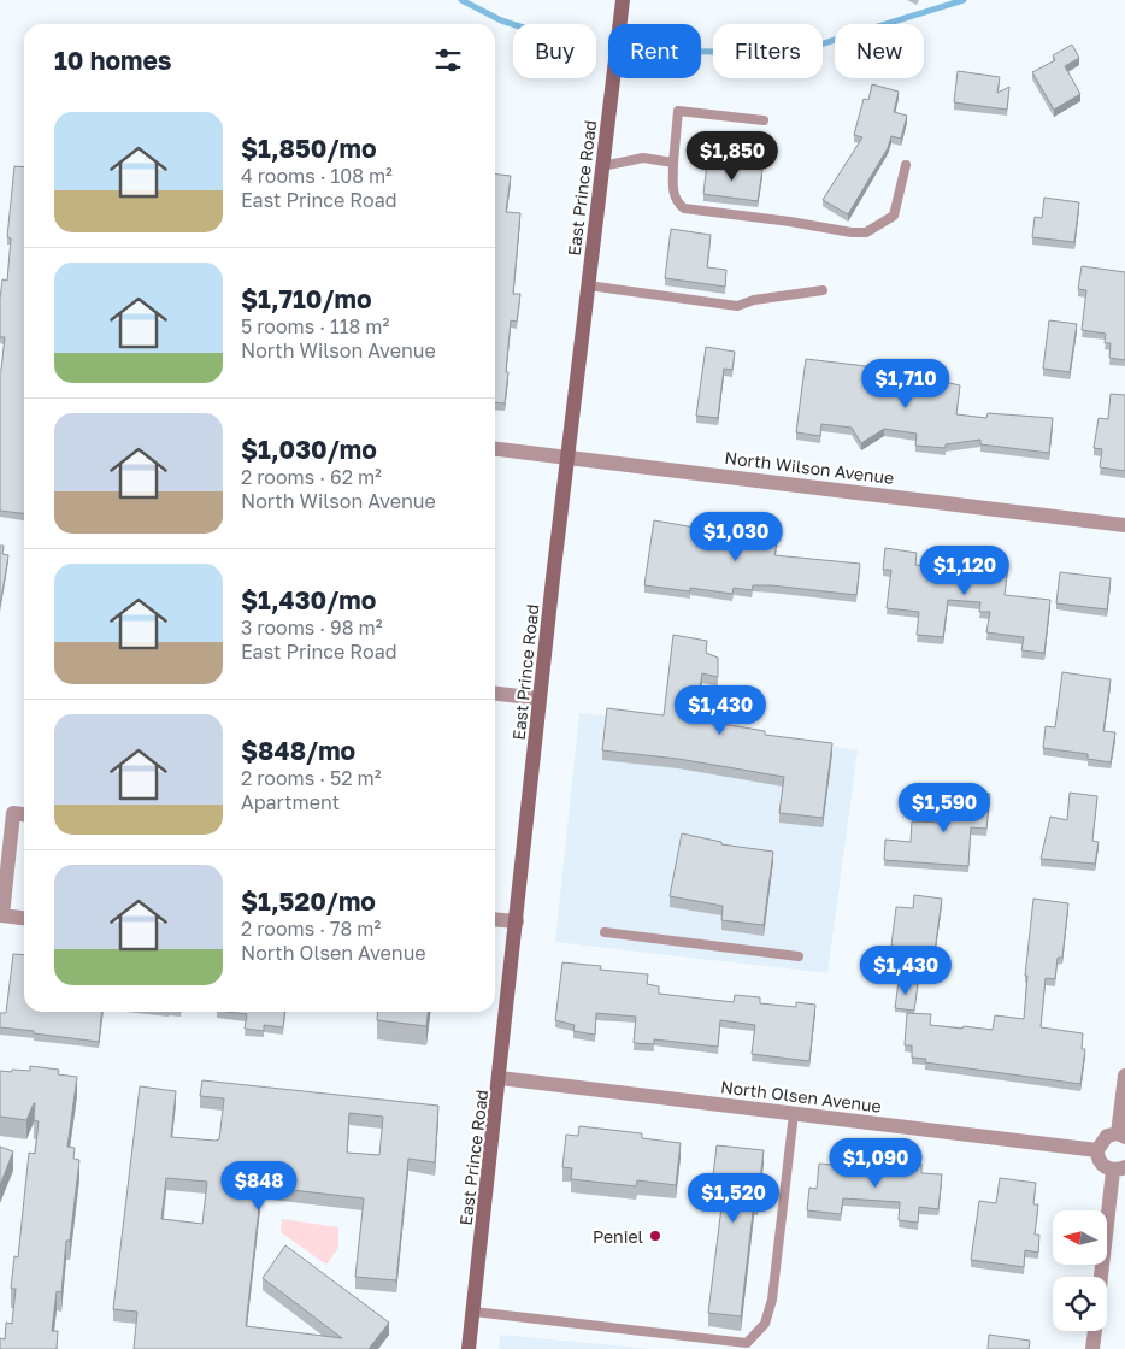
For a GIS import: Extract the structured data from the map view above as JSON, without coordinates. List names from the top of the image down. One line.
{"streets":{"main road":["East Prince Road"],"street":["North Wilson Avenue","North Olsen Avenue"]},"crossings":[["East Prince Road","North Wilson Avenue"],["East Prince Road","North Olsen Avenue"]],"places":["Peniel"],"north":"left","page":{"chip":["Buy","Rent","Filters","New"],"heading":"10 homes","list":[{"name":"$1,850/mo","note":"4 rooms · 108 m² · East Prince Road"},{"name":"$1,710/mo","note":"5 rooms · 118 m² · North Wilson Avenue"},{"name":"$1,030/mo","note":"2 rooms · 62 m² · North Wilson Avenue"},{"name":"$1,430/mo","note":"3 rooms · 98 m² · East Prince Road"},{"name":"$848/mo","note":"2 rooms · 52 m² · Apartment"},{"name":"$1,520/mo","note":"2 rooms · 78 m² · North Olsen Avenue"}],"price":["$1,850","$1,710","$1,030","$1,120","$1,430","$1,590","$1,430","$1,090","$848","$1,520"]}}
